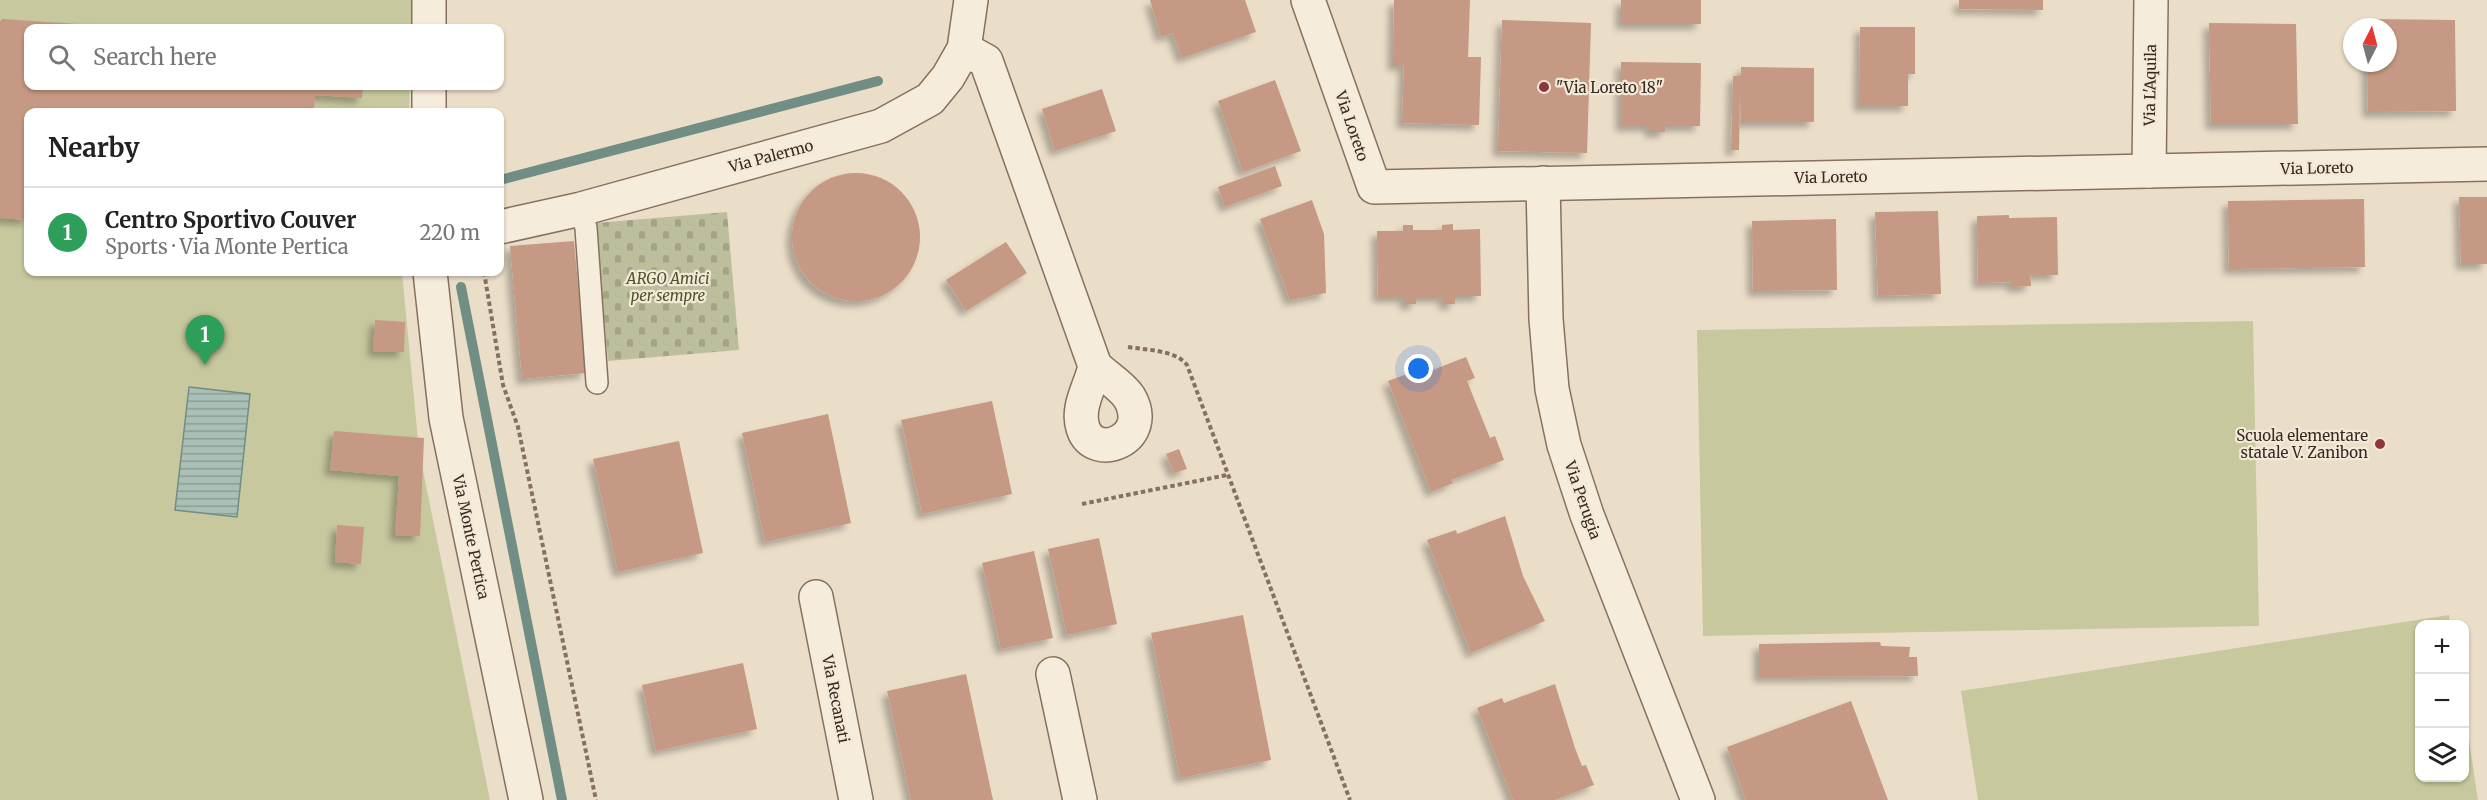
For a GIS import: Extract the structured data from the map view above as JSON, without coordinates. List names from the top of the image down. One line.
{"streets":{"street":["Via L'Aquila","Via Loreto","Via Palermo","Via Perugia","Via Monte Pertica","Via Recanati"]},"crossings":[["Via L'Aquila","Via Loreto"],["Via Loreto","Via Perugia"]],"parks":["ARGO Amici per sempre"],"places":["\"Via Loreto 18\"","Scuola elementare statale V. Zanibon"],"north":"top","page":{"search":"Search here","heading":"Nearby","list":[{"mark":"1","name":"Centro Sportivo Couver","note":"Sports · Via Monte Pertica","value":"220 m"}],"pins":"1","map_buttons":["+","−"]}}
